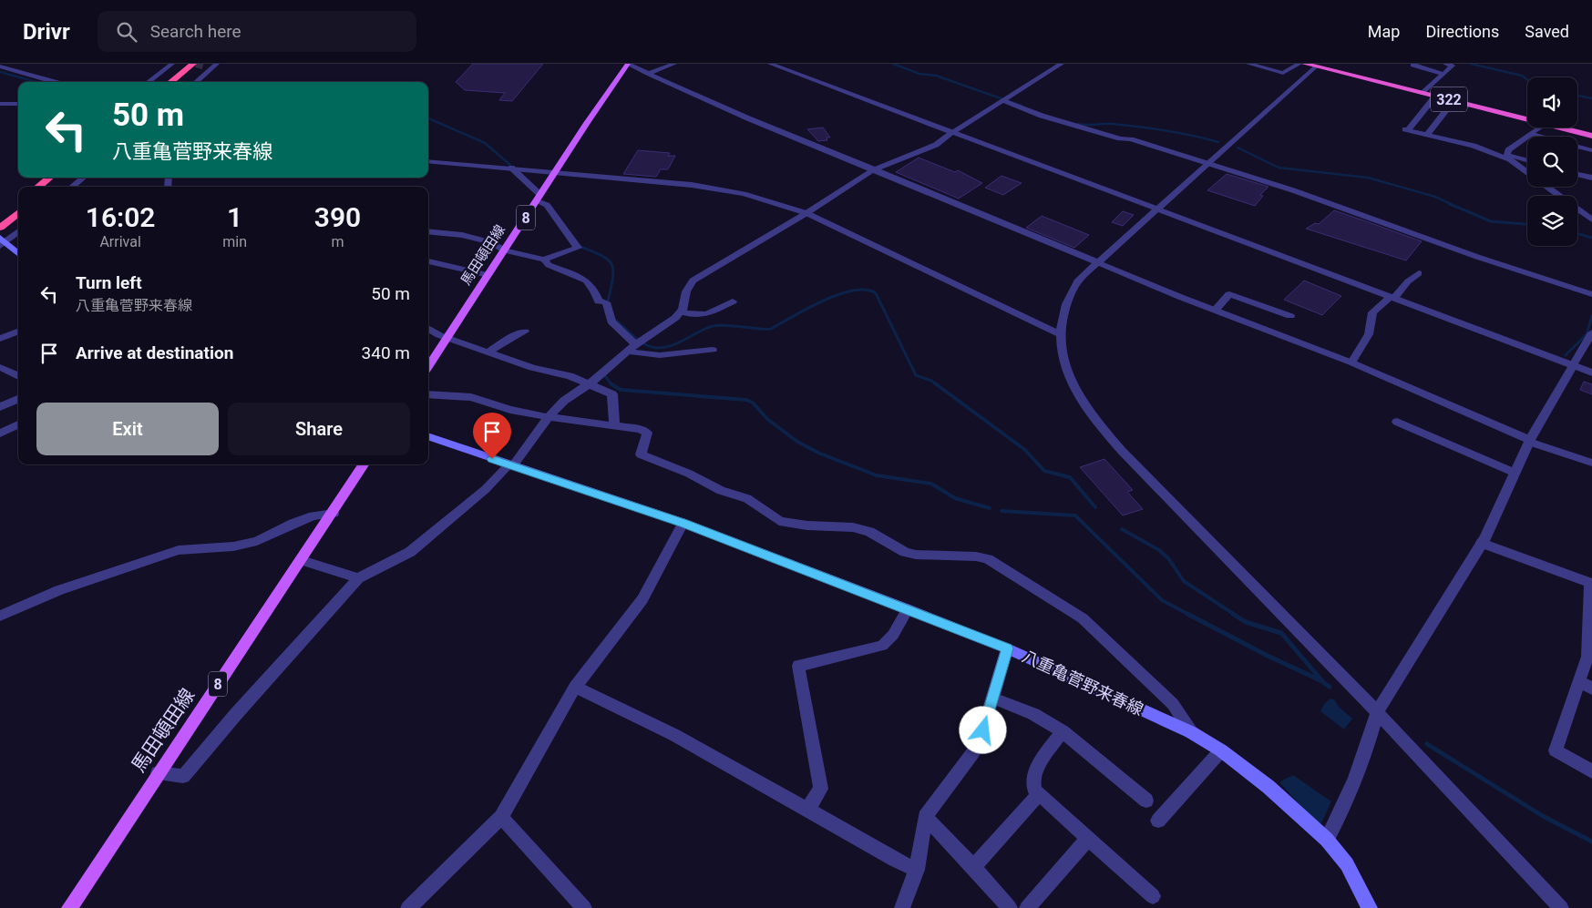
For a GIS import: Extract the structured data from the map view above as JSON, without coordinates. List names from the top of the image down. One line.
{"streets":{"highway":["322"],"main road":["8","馬田頓田線","八重亀菅野来春線"]},"page":{"header":"Drivr","search":"Search here","nav":["Map","Directions","Saved"],"turn":["50 m","八重亀菅野来春線"],"eta":["16:02","Arrival","1","min","390","m"],"list":[{"name":"Turn left","note":"八重亀菅野来春線","value":"50 m"},{"name":"Arrive at destination","value":"340 m"}],"buttons":["Exit","Share"]}}
